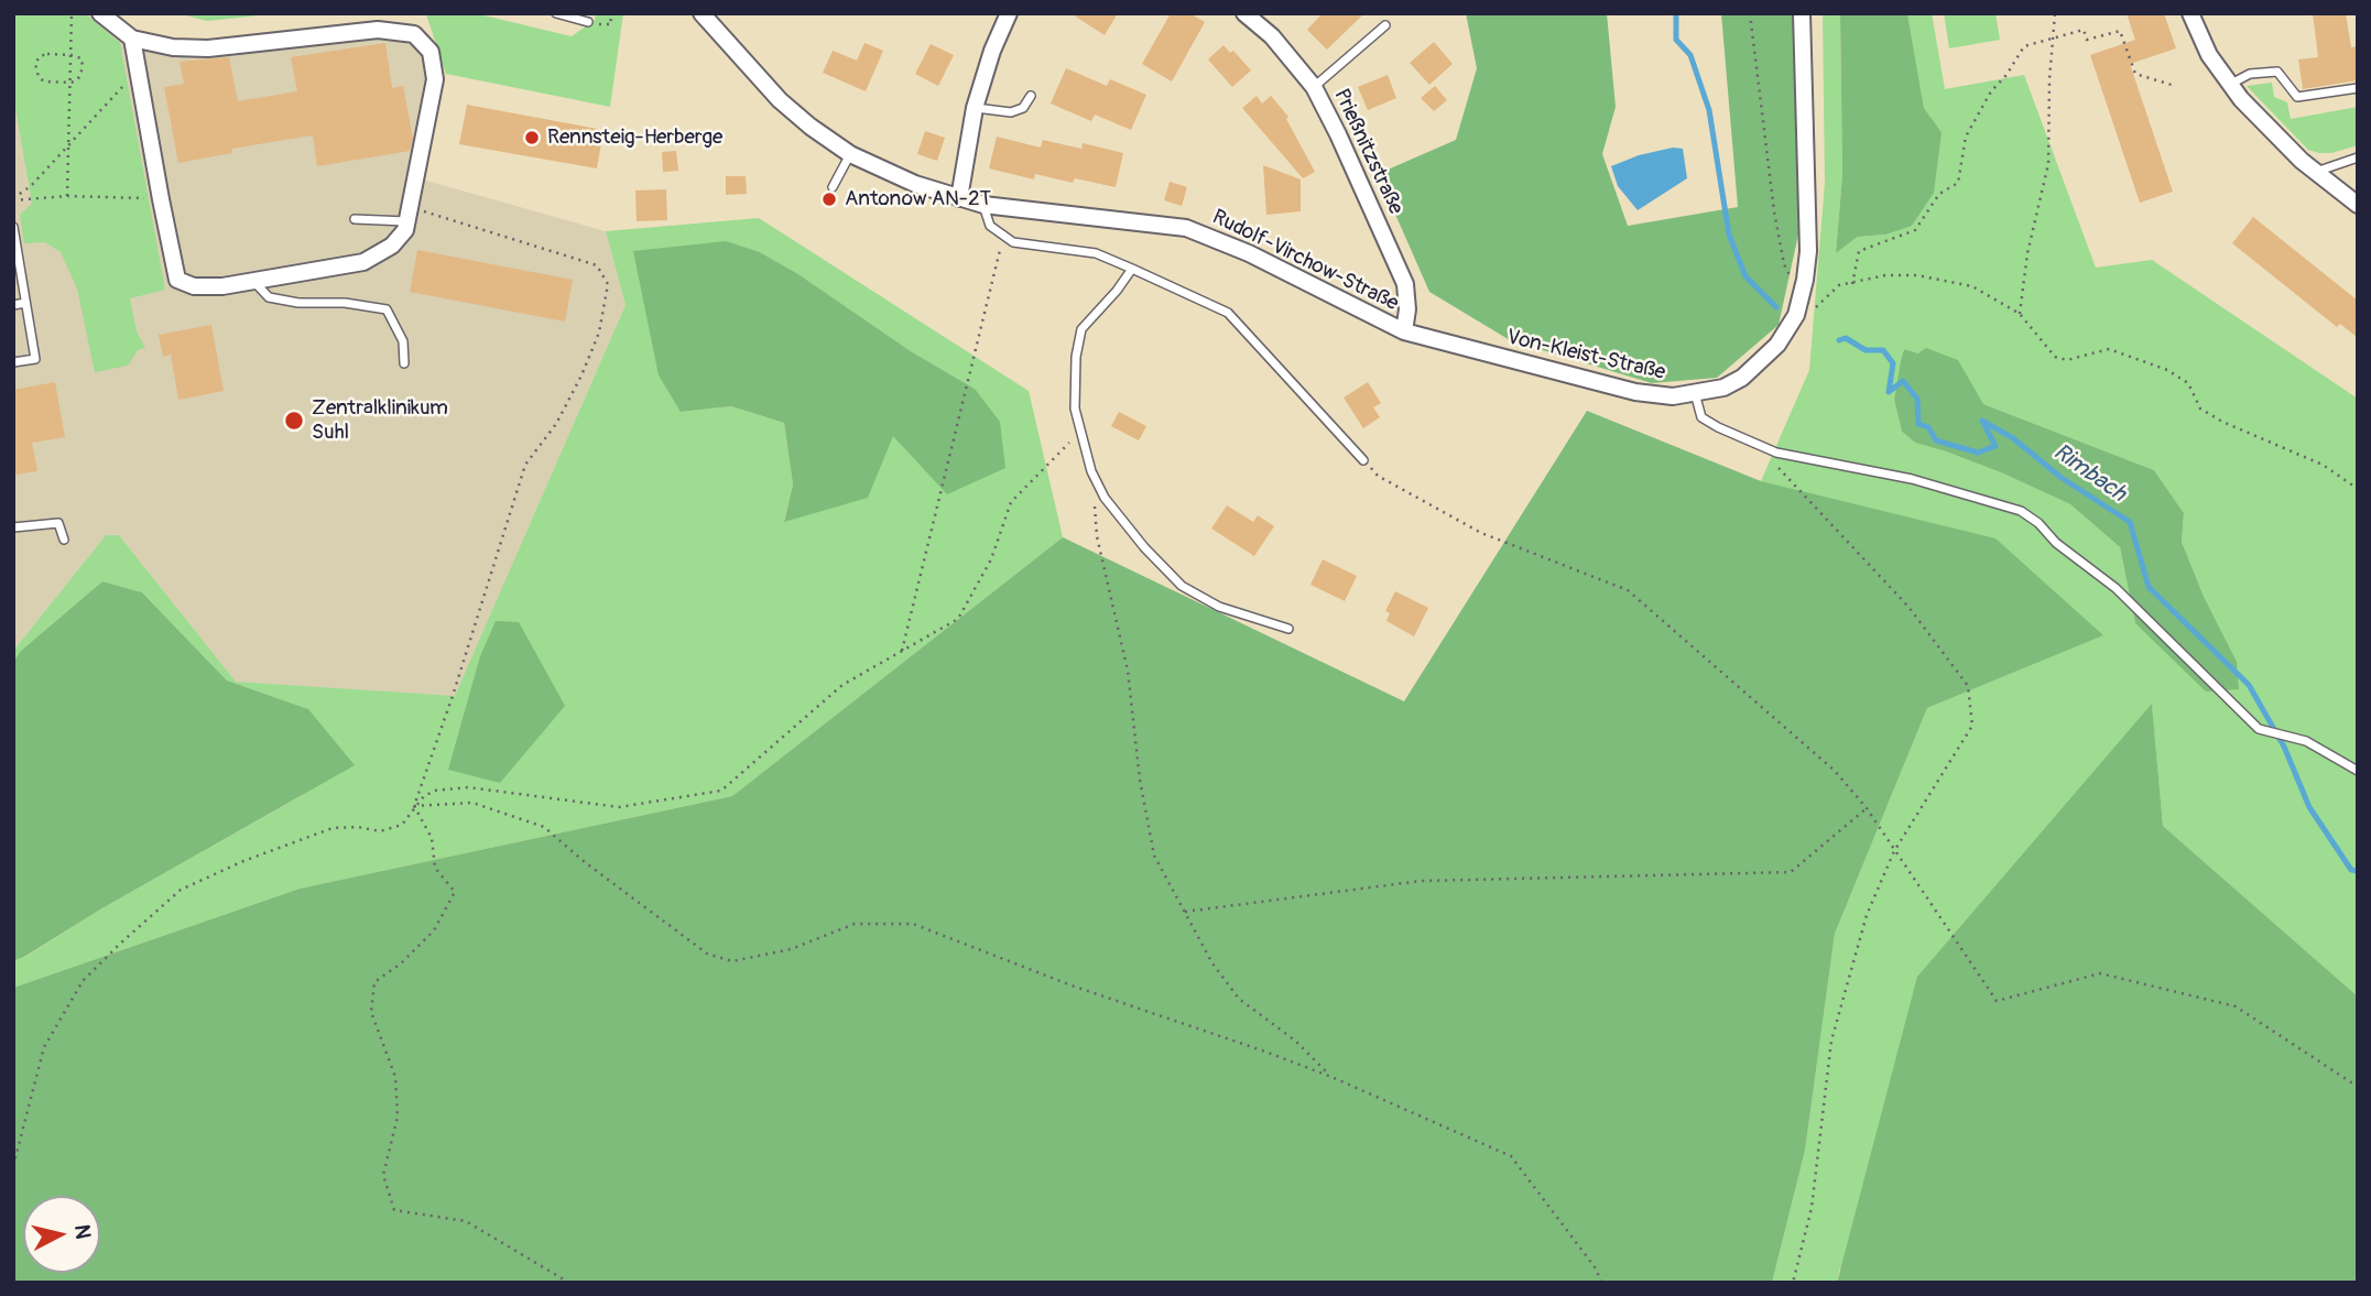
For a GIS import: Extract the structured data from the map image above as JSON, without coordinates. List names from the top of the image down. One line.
{"streets":{"street":["Prießnitzstraße","Rudolf-Virchow-Straße","Von-Kleist-Straße"]},"crossings":[["Prießnitzstraße","Rudolf-Virchow-Straße"],["Prießnitzstraße","Von-Kleist-Straße"],["Rudolf-Virchow-Straße","Von-Kleist-Straße"]],"water":["Rimbach"],"places":["Rennsteig-Herberge","Antonow AN-2T","Zentralklinikum Suhl"],"north":"right"}
